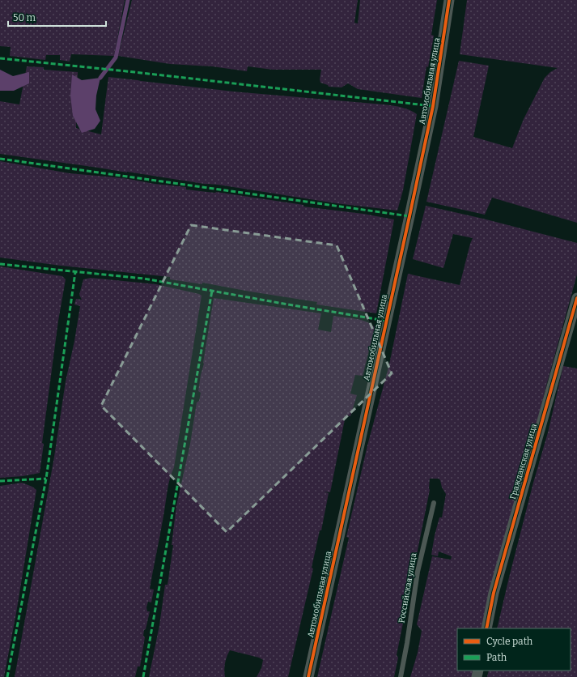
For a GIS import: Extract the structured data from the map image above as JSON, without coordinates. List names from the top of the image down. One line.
{"streets":{"street":["Автомобильная улица","Гражданская улица"],"lane":["Российская улица"]},"legend":["Cycle path","Path"],"scale_bar":"50 m"}
